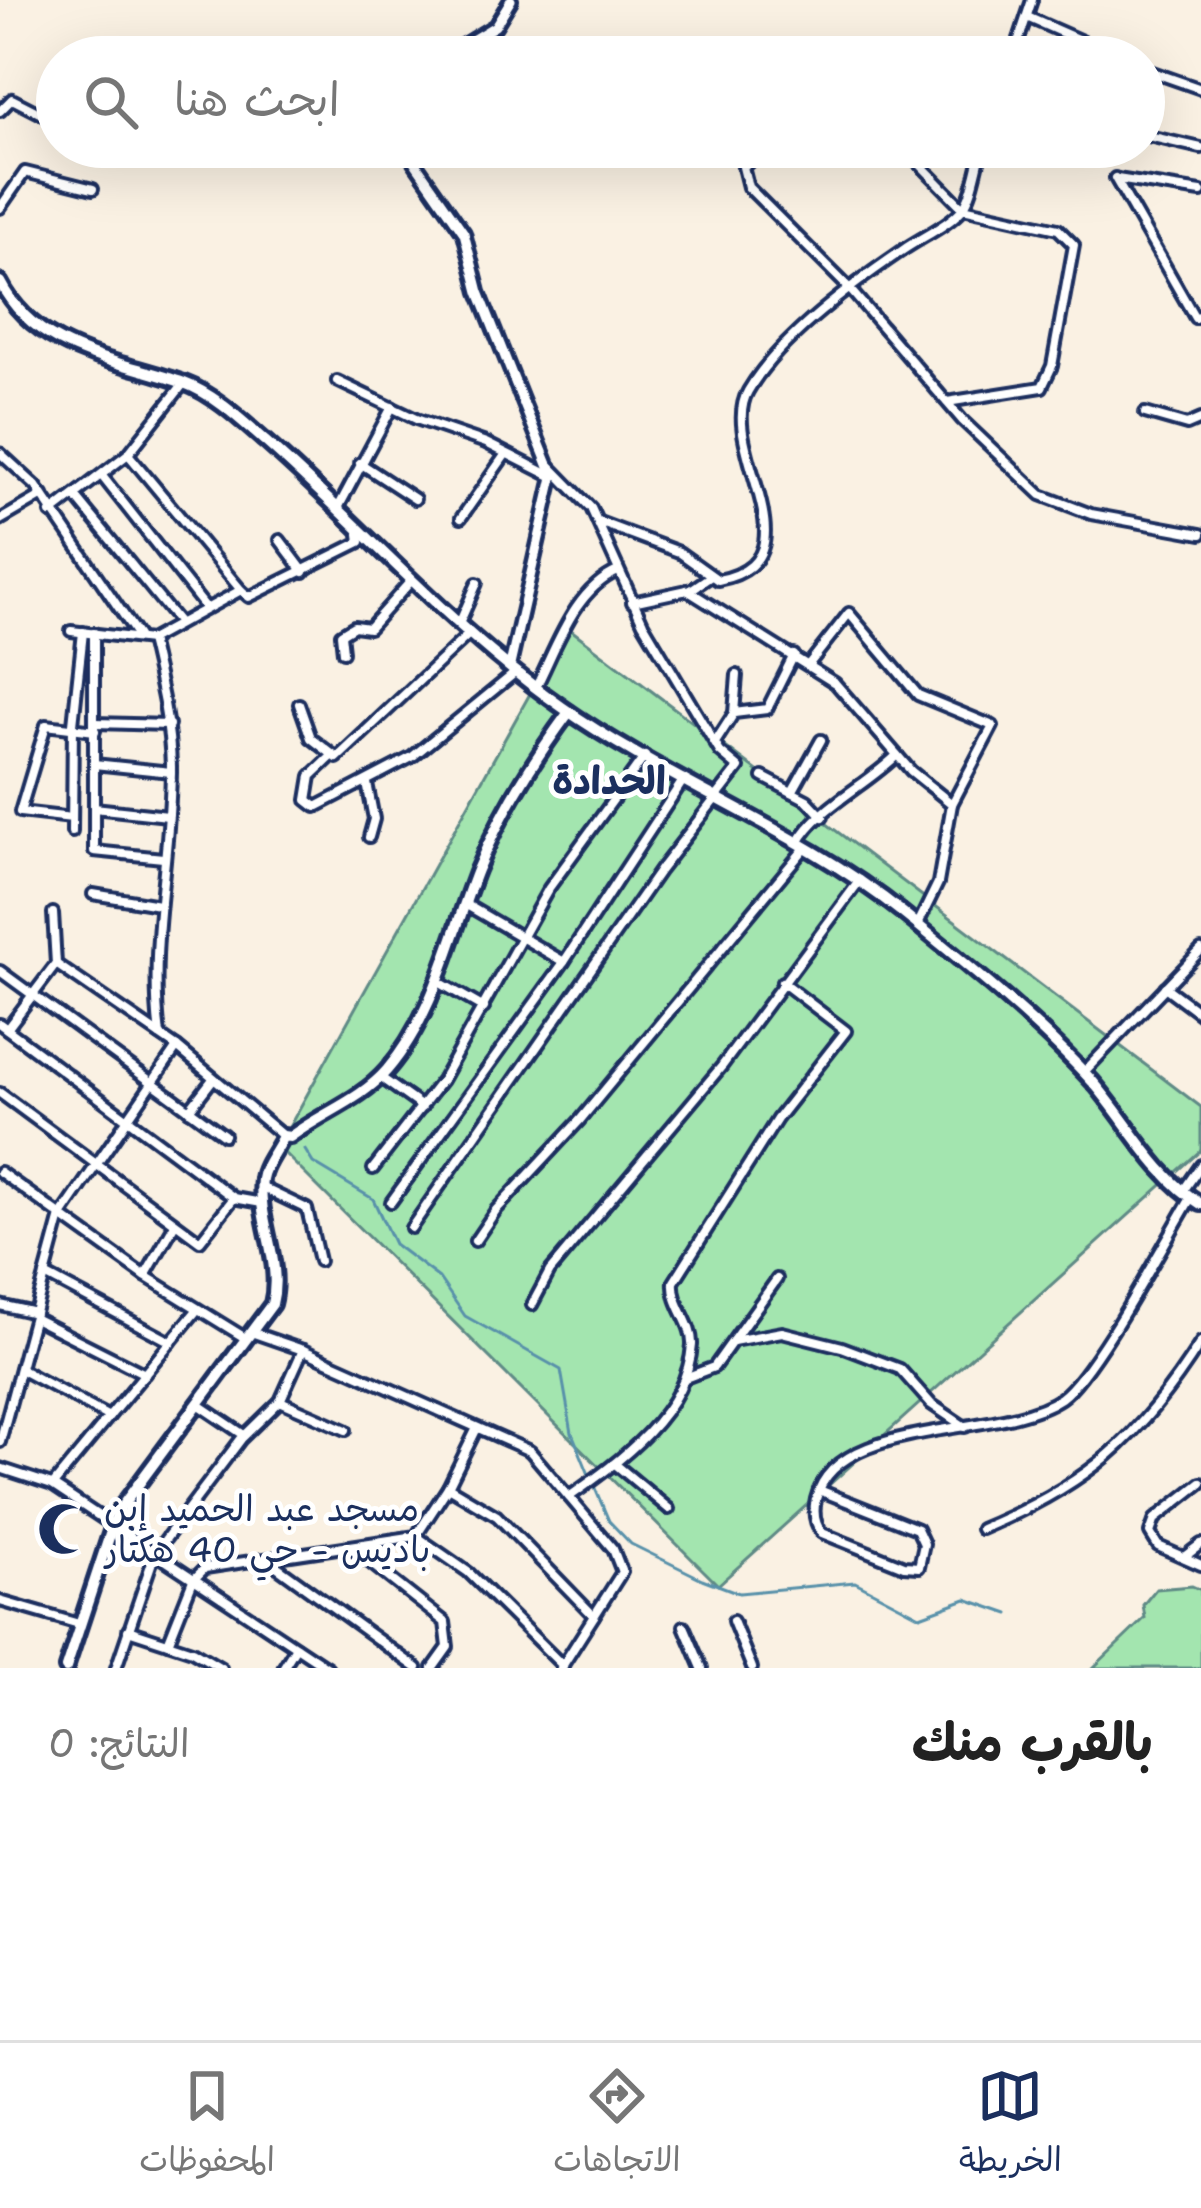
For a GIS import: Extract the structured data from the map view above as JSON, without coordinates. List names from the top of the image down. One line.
{"districts":["الحدادة"],"places":{"mosque":["مسجد عبد الحميد إبن باديس - حي 40 هكتار"]},"page":{"search":"ابحث هنا","heading":["بالقرب منك","النتائج: 0"],"nav":["الخريطة","الاتجاهات","المحفوظات"]}}
